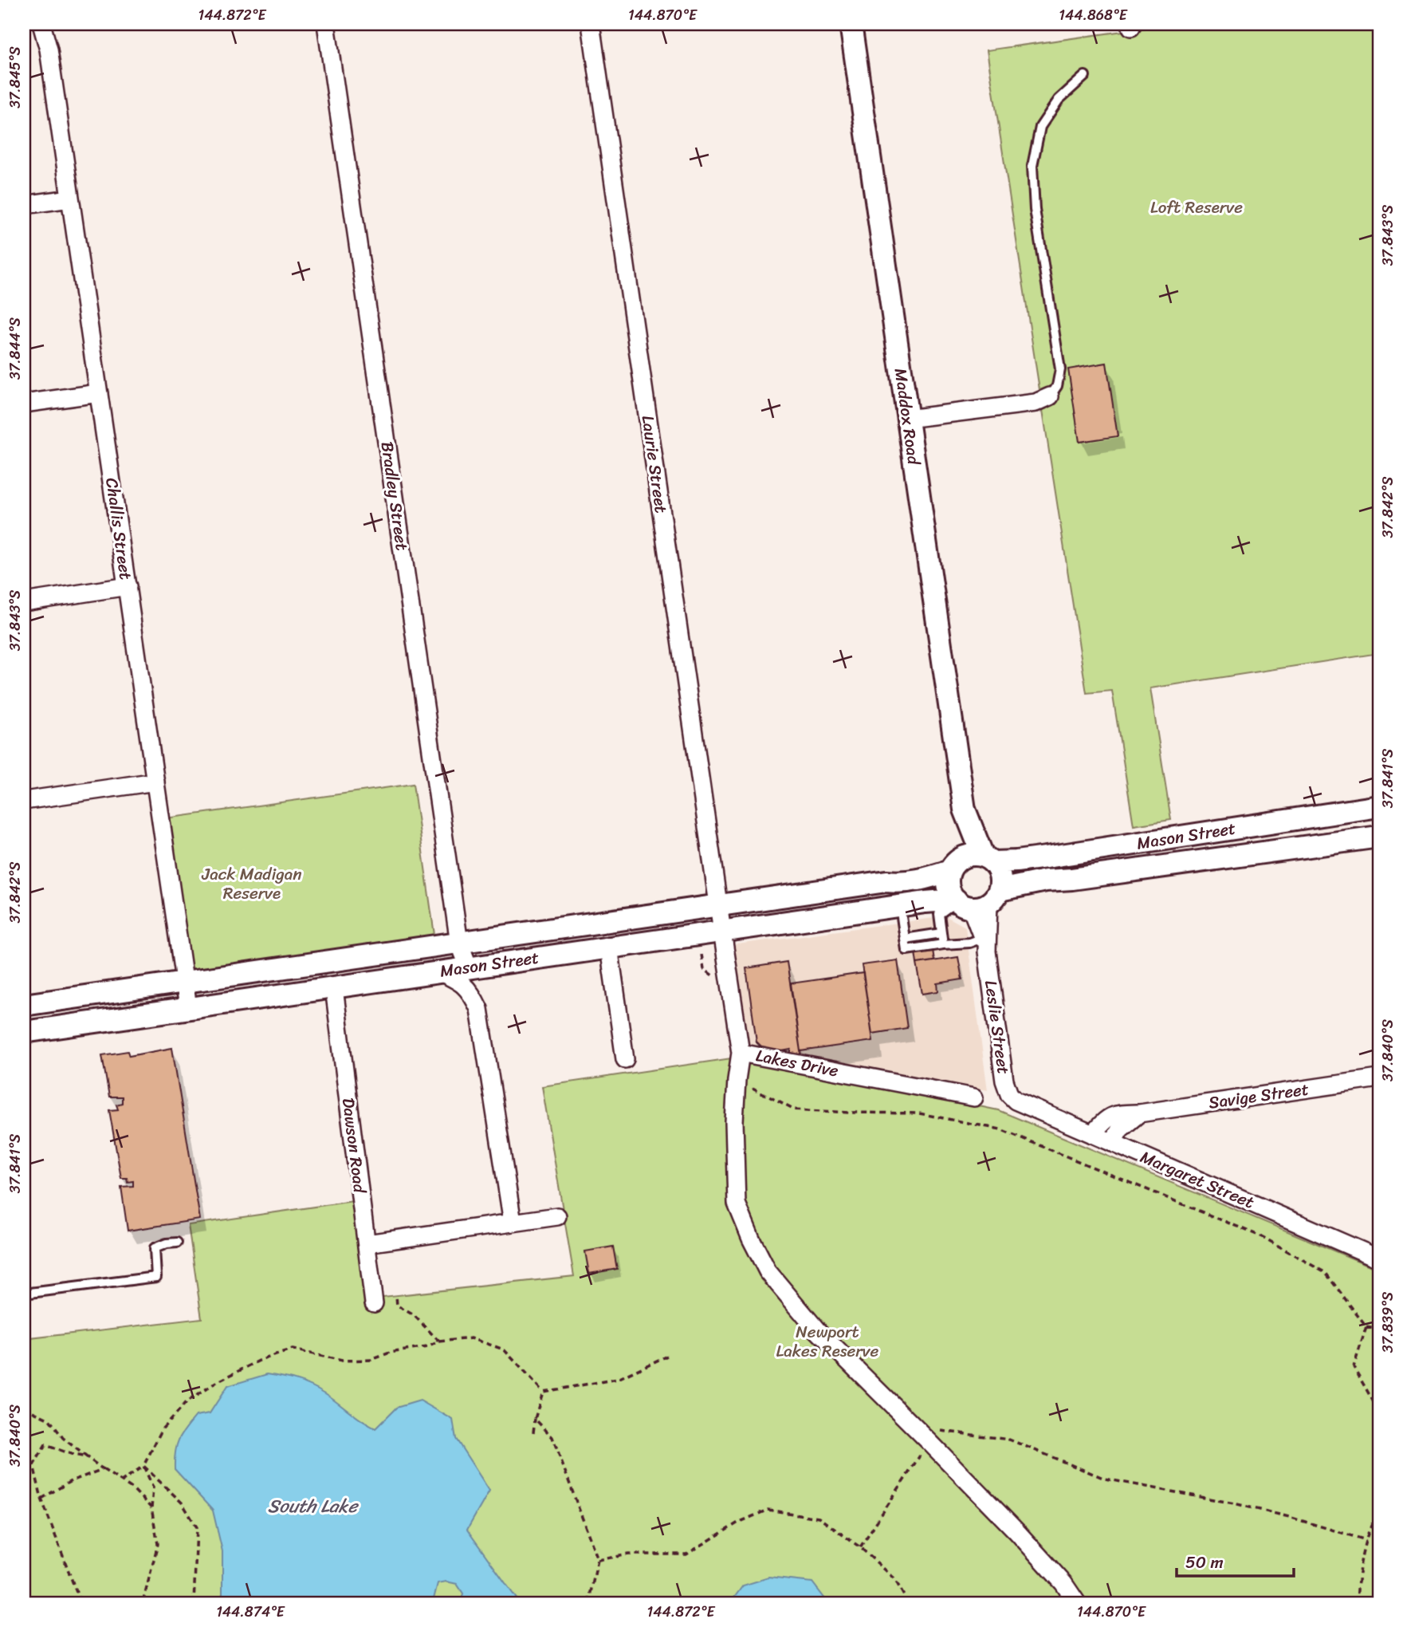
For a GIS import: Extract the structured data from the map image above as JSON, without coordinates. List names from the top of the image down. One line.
{"streets":{"street":["Maddox Road","Laurie Street","Bradley Street","Challis Street","Mason Street","Leslie Street","Lakes Drive","Savige Street","Dawson Road","Margaret Street"]},"crossings":[["Maddox Road","Mason Street"],["Maddox Road","Leslie Street"],["Laurie Street","Mason Street"],["Laurie Street","Lakes Drive"],["Bradley Street","Mason Street"],["Challis Street","Mason Street"],["Mason Street","Leslie Street"],["Mason Street","Lakes Drive"],["Mason Street","Dawson Road"],["Leslie Street","Margaret Street"],["Savige Street","Margaret Street"]],"water":["South Lake"],"parks":["Loft Reserve","Jack Madigan Reserve","Newport Lakes Reserve"],"scale_bar":"50 m","coordinates":["144.872°E","144.870°E","144.868°E","37.845°S","37.843°S","37.844°S","37.842°S","37.841°S","37.840°S","37.839°S","144.874°E"]}
